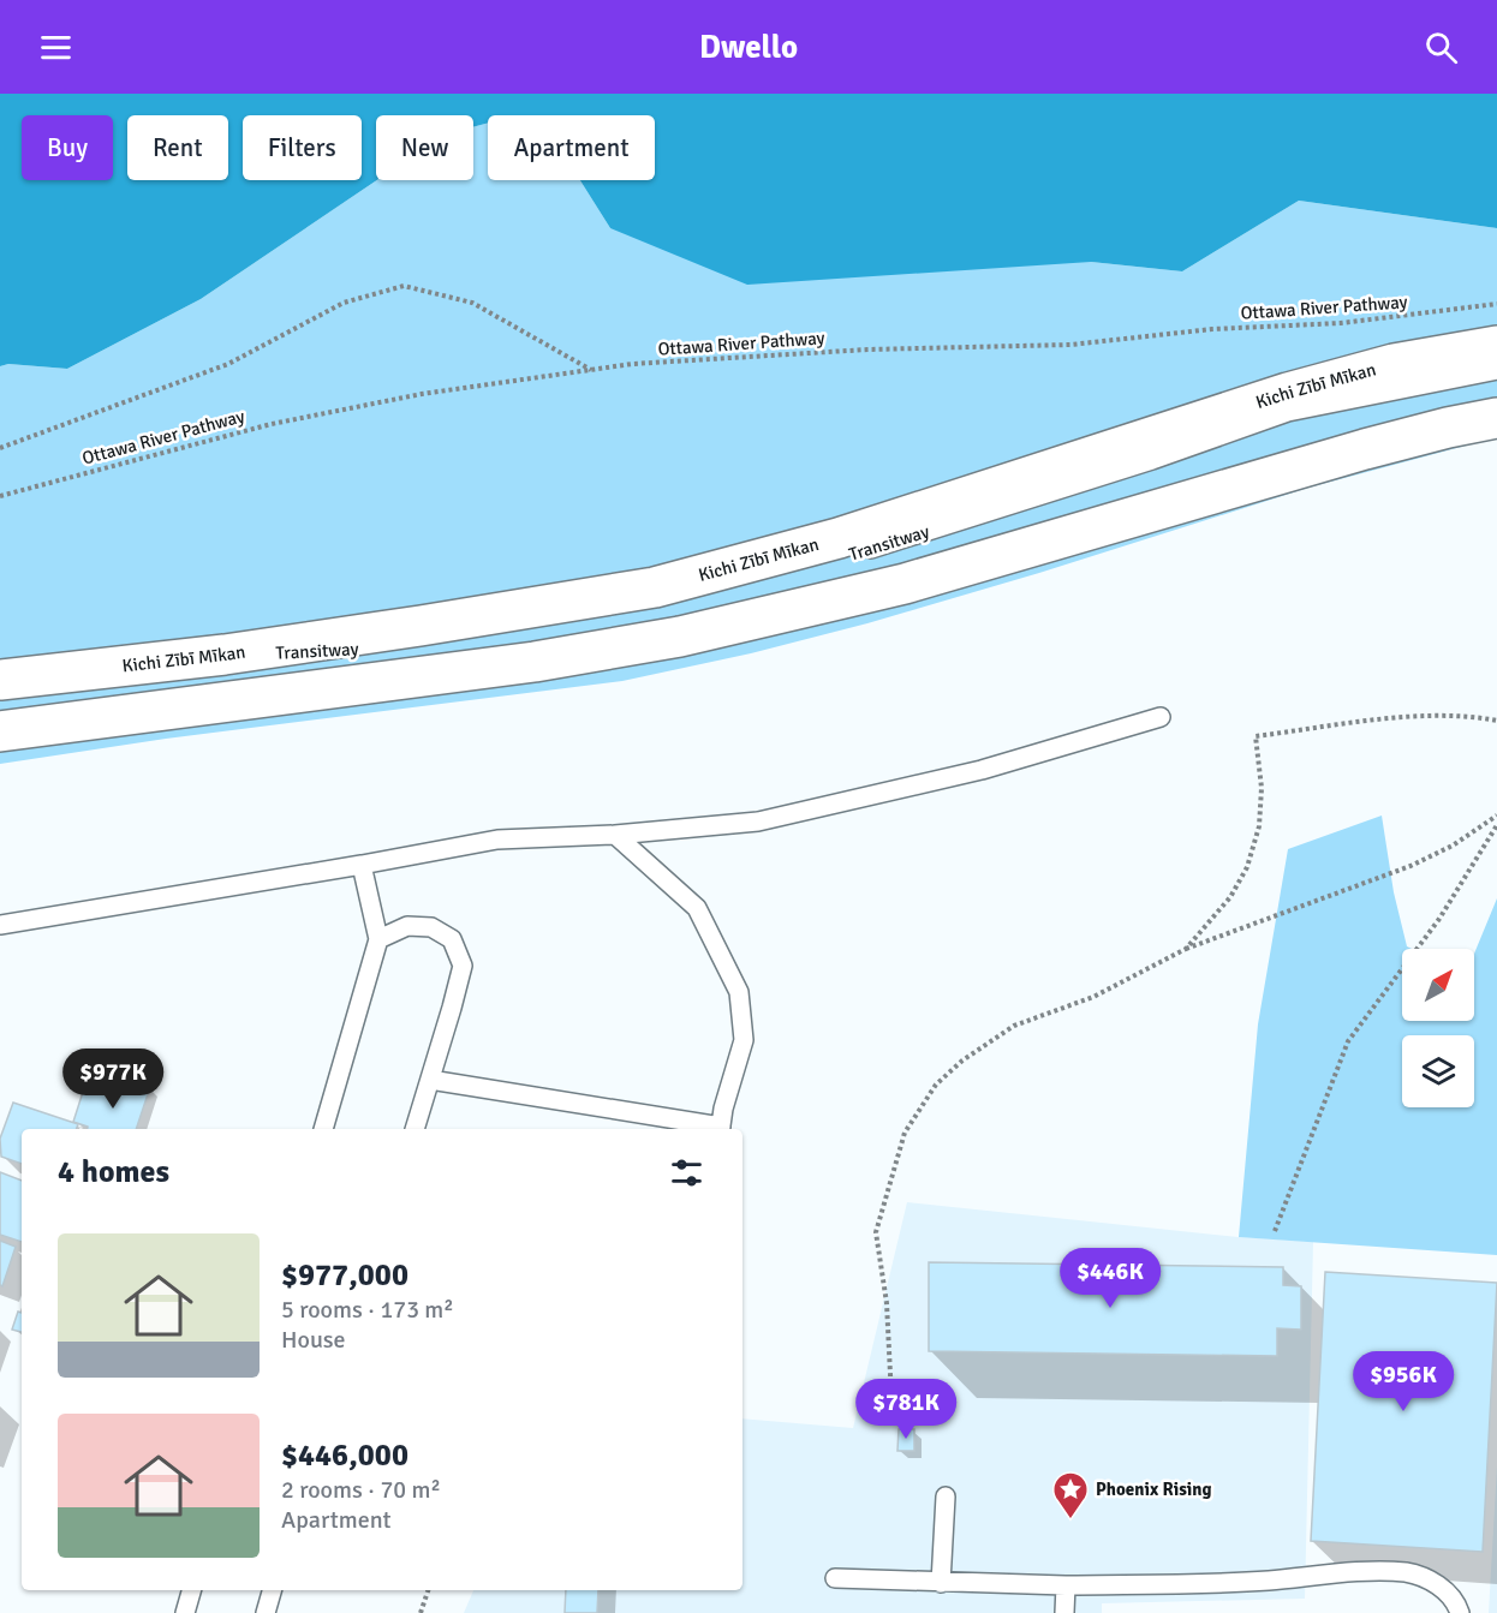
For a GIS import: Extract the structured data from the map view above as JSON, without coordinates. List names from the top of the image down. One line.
{"streets":{"highway":["Kichi Zībī Mīkan"],"lane":["Transitway"],"path":["Ottawa River Pathway"]},"crossings":[["Kichi Zībī Mīkan","Transitway"]],"places":{"place":["Phoenix Rising"]},"north":"top right","page":{"header":"Dwello","chip":["Buy","Rent","Filters","New","Apartment"],"price":["$977K","$446K","$956K","$781K"],"heading":"4 homes","list":[{"name":"$977,000","note":"5 rooms · 173 m² · House"},{"name":"$446,000","note":"2 rooms · 70 m² · Apartment"}]}}
